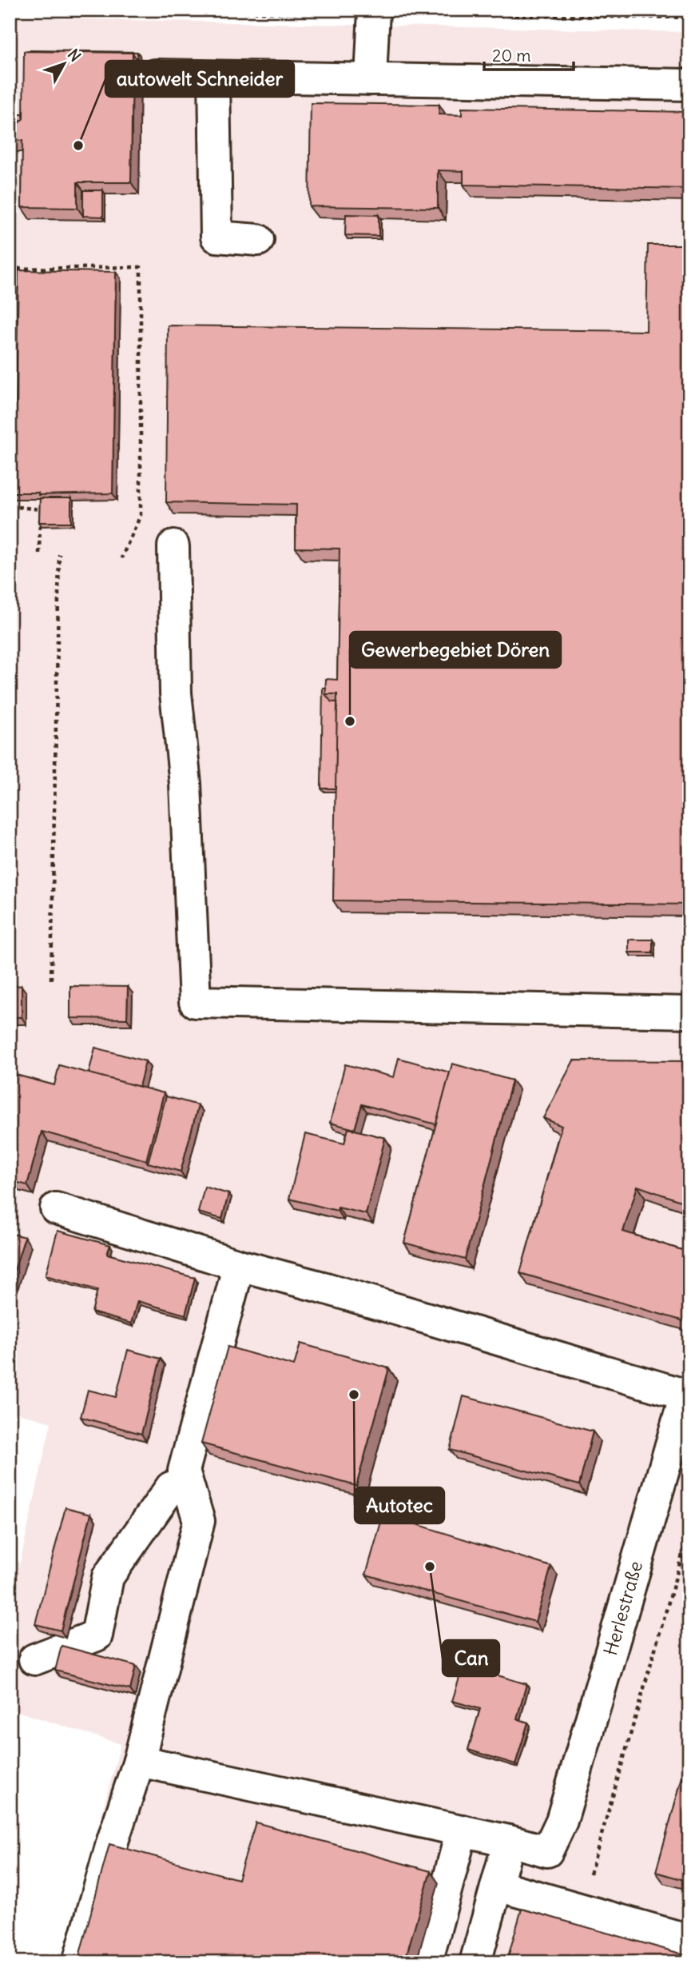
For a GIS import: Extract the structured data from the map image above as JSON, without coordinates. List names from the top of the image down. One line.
{"streets":{"street":["Herlestraße"]},"places":["autowelt Schneider","Gewerbegebiet Dören","Autotec","Can"],"scale_bar":"20 m","north":"top right"}
